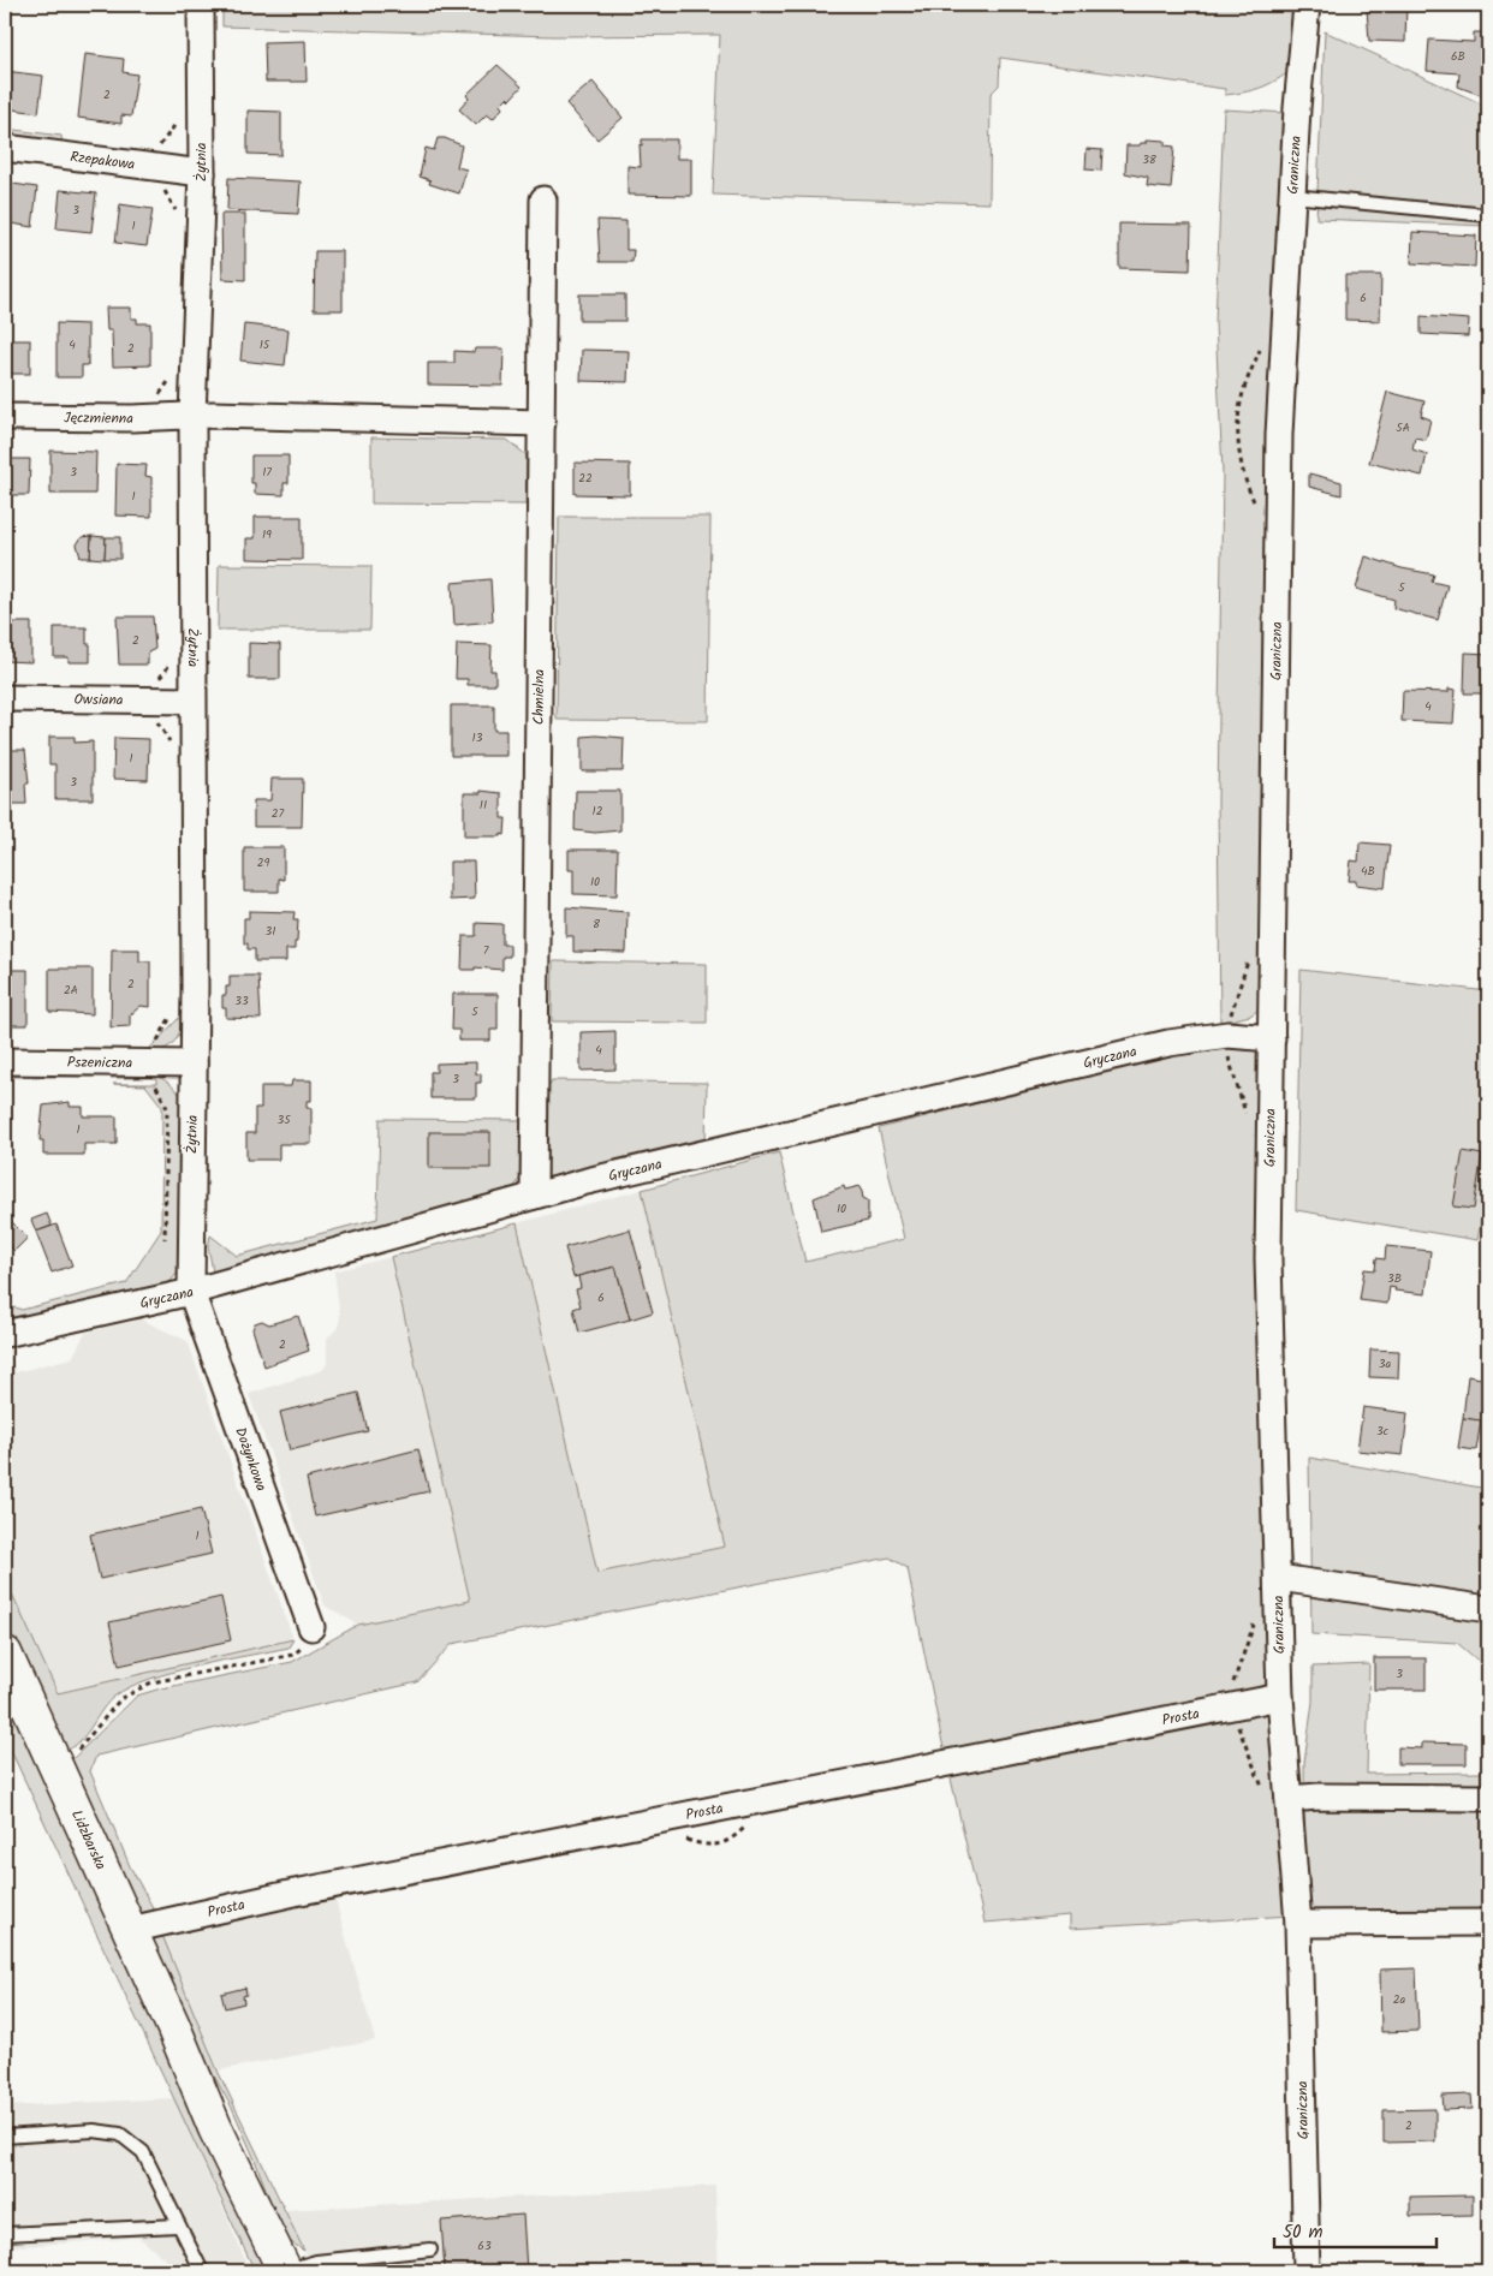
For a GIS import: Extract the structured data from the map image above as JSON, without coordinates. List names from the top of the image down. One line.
{"streets":{"main road":["Lidzbarska"],"street":["Rzepakowa","Żytnia","Graniczna","Jęczmienna","Chmielna","Owsiana","Gryczana","Pszeniczna","Dożynkowa","Prosta"]},"crossings":[["Rzepakowa","Żytnia"],["Żytnia","Jęczmienna"],["Żytnia","Owsiana"],["Żytnia","Gryczana"],["Żytnia","Pszeniczna"],["Żytnia","Dożynkowa"],["Graniczna","Gryczana"],["Graniczna","Prosta"],["Jęczmienna","Chmielna"],["Chmielna","Gryczana"],["Gryczana","Dożynkowa"],["Prosta","Lidzbarska"]],"house_numbers":["6B","2","38","3","1","6","4","15","2","5A","3","17","22","1","19","5","2","4","13","1","3","11","12","27","29","4B","10","8","31","7","2","2A","33","5","4","3","35","1","10","3B","6","2","3a","3c","1","3","2a","2","63"],"scale_bar":"50 m"}
